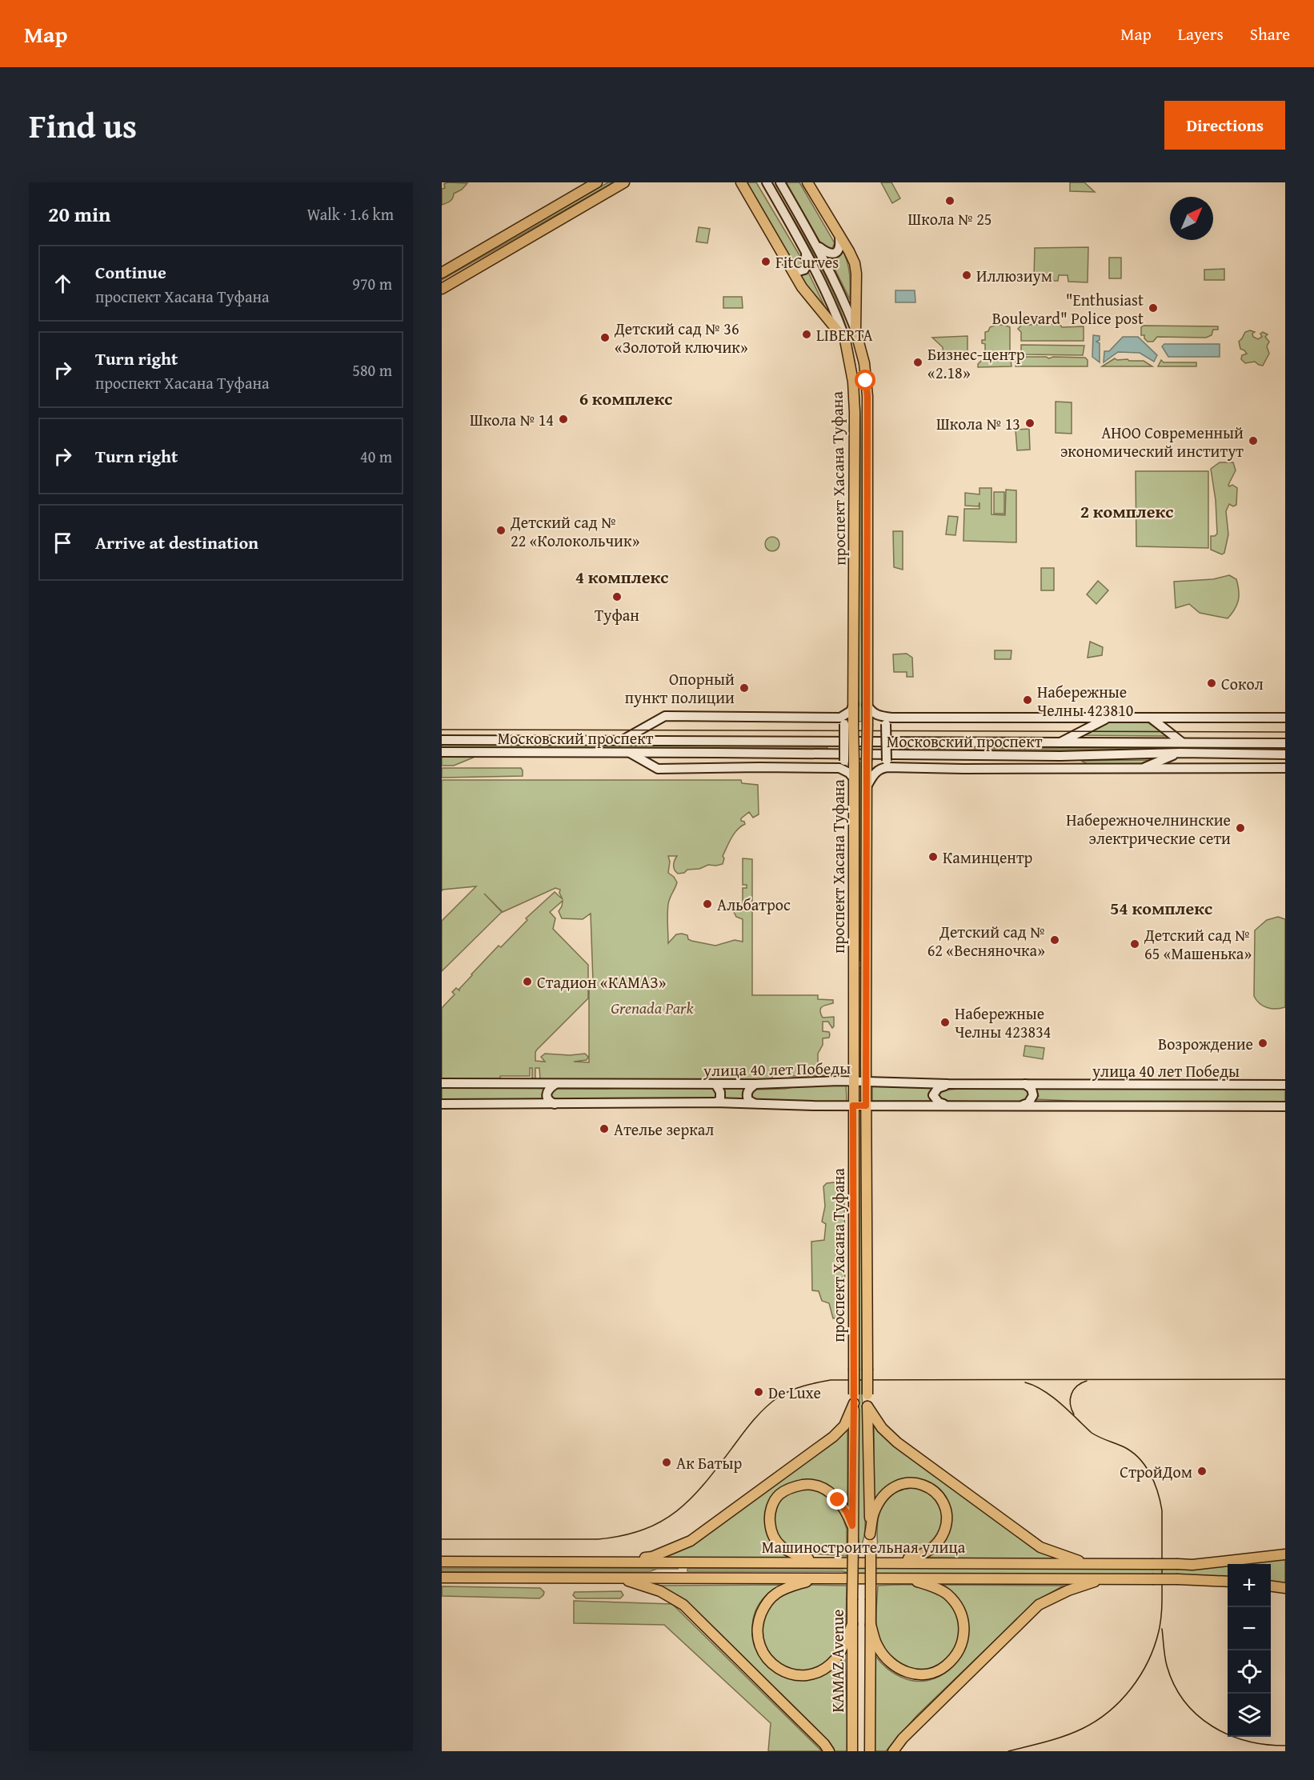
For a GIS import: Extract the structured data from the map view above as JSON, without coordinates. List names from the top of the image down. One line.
{"streets":{"main road":["проспект Хасана Туфана","Московский проспект","улица 40 лет Победы","Машиностроительная улица","KAMAZ Avenue"]},"crossings":[["проспект Хасана Туфана","улица 40 лет Победы"],["проспект Хасана Туфана","KAMAZ Avenue"]],"districts":["6 комплекс","2 комплекс","4 комплекс","54 комплекс"],"parks":["Grenada Park"],"places":["Школа № 25","FitCurves","Иллюзиум","\"Enthusiast Boulevard\" Police post","LIBERTA","Детский сад № 36 «Золотой ключик»","Бизнес-центр «2.18»","Школа № 14","Школа № 13","АНОО Современный экономический институт","Детский сад № 22 «Колокольчик»","Туфан","Сокол","Опорный пункт полиции","Набережные Челны 423810","Набережночелнинские электрические сети","Каминцентр","Альбатрос","Детский сад № 62 «Весняночка»","Детский сад № 65 «Машенька»","Стадион «КАМАЗ»","Набережные Челны 423834","Возрождение","Ателье зеркал","De Luxe","Ак Батыр","СтройДом"],"north":"top right","page":{"header":"Map","nav":["Map","Layers","Share"],"title":"Find us","buttons":"Directions","heading":["20 min","Walk · 1.6 km"],"list":[["Continue","проспект Хасана Туфана","970 m"],["Turn right","проспект Хасана Туфана","580 m"],["Turn right","40 m"],"Arrive at destination"],"map_buttons":["+","−"]}}
